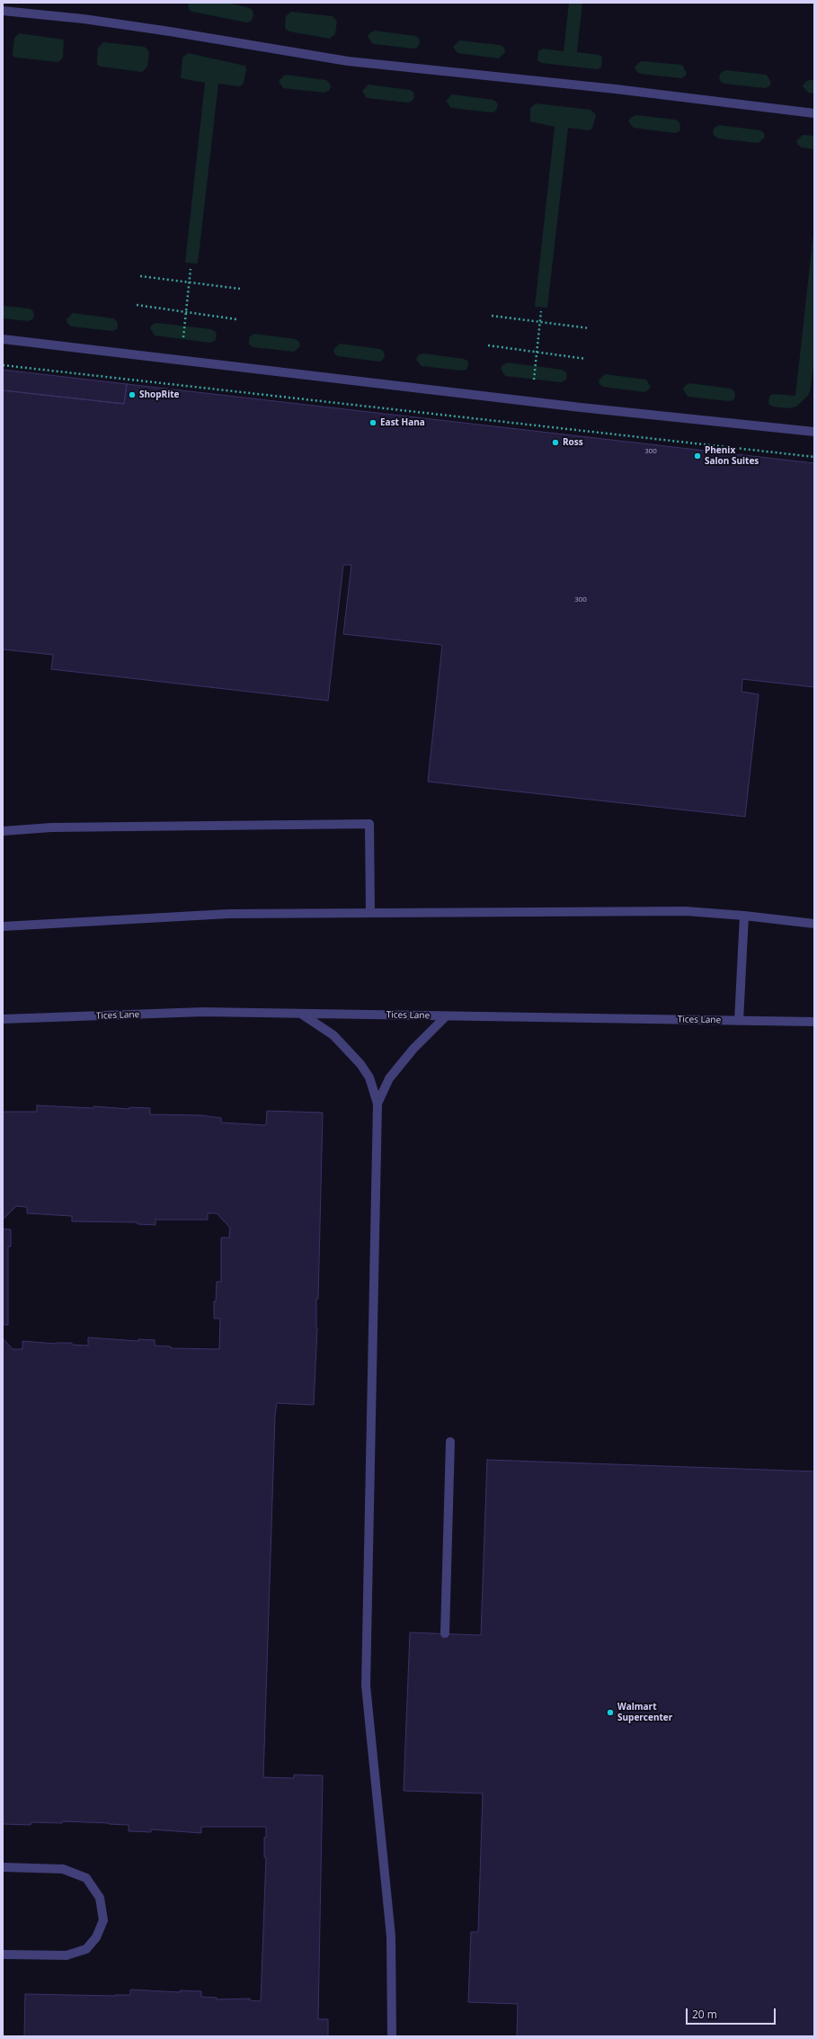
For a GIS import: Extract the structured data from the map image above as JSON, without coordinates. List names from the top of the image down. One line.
{"streets":{"street":["Tices Lane"]},"places":["ShopRite","East Hana","Ross","Phenix Salon Suites","Walmart Supercenter"],"house_numbers":["300","300"],"scale_bar":"20 m"}
